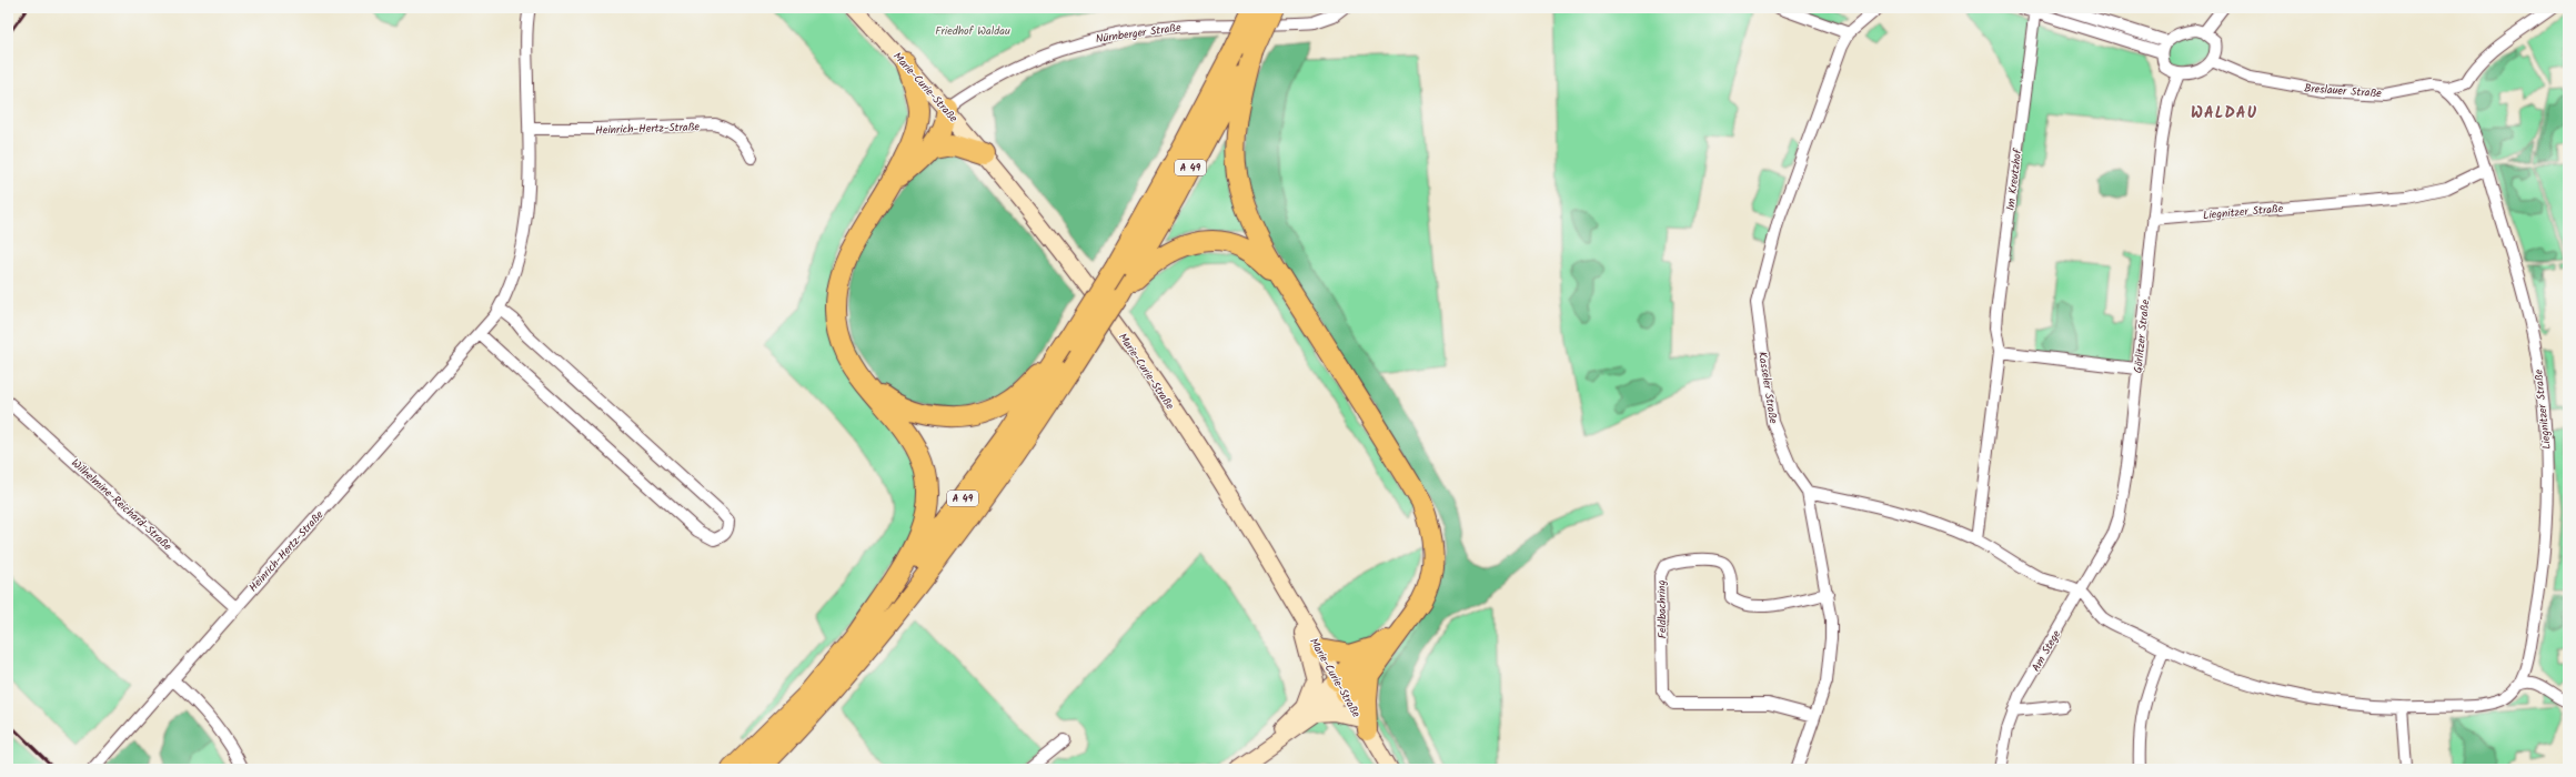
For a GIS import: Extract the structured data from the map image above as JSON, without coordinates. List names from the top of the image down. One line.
{"streets":{"highway":["A 49"],"main road":["Marie-Curie-Straße"],"street":["Nürnberger Straße","Breslauer Straße","Heinrich-Hertz-Straße","Im Kreutzhof","Liegnitzer Straße","Görlitzer Straße","Kasseler Straße","Wilhelmine-Reichard-Straße","Feldbachring","Am Stege"]},"crossings":[["Nürnberger Straße","Marie-Curie-Straße"],["Breslauer Straße","Liegnitzer Straße"],["Breslauer Straße","Görlitzer Straße"],["Heinrich-Hertz-Straße","Wilhelmine-Reichard-Straße"],["Liegnitzer Straße","Görlitzer Straße"],["Görlitzer Straße","Am Stege"],["Kasseler Straße","Feldbachring"]],"districts":["WALDAU"],"parks":["Friedhof Waldau"]}
